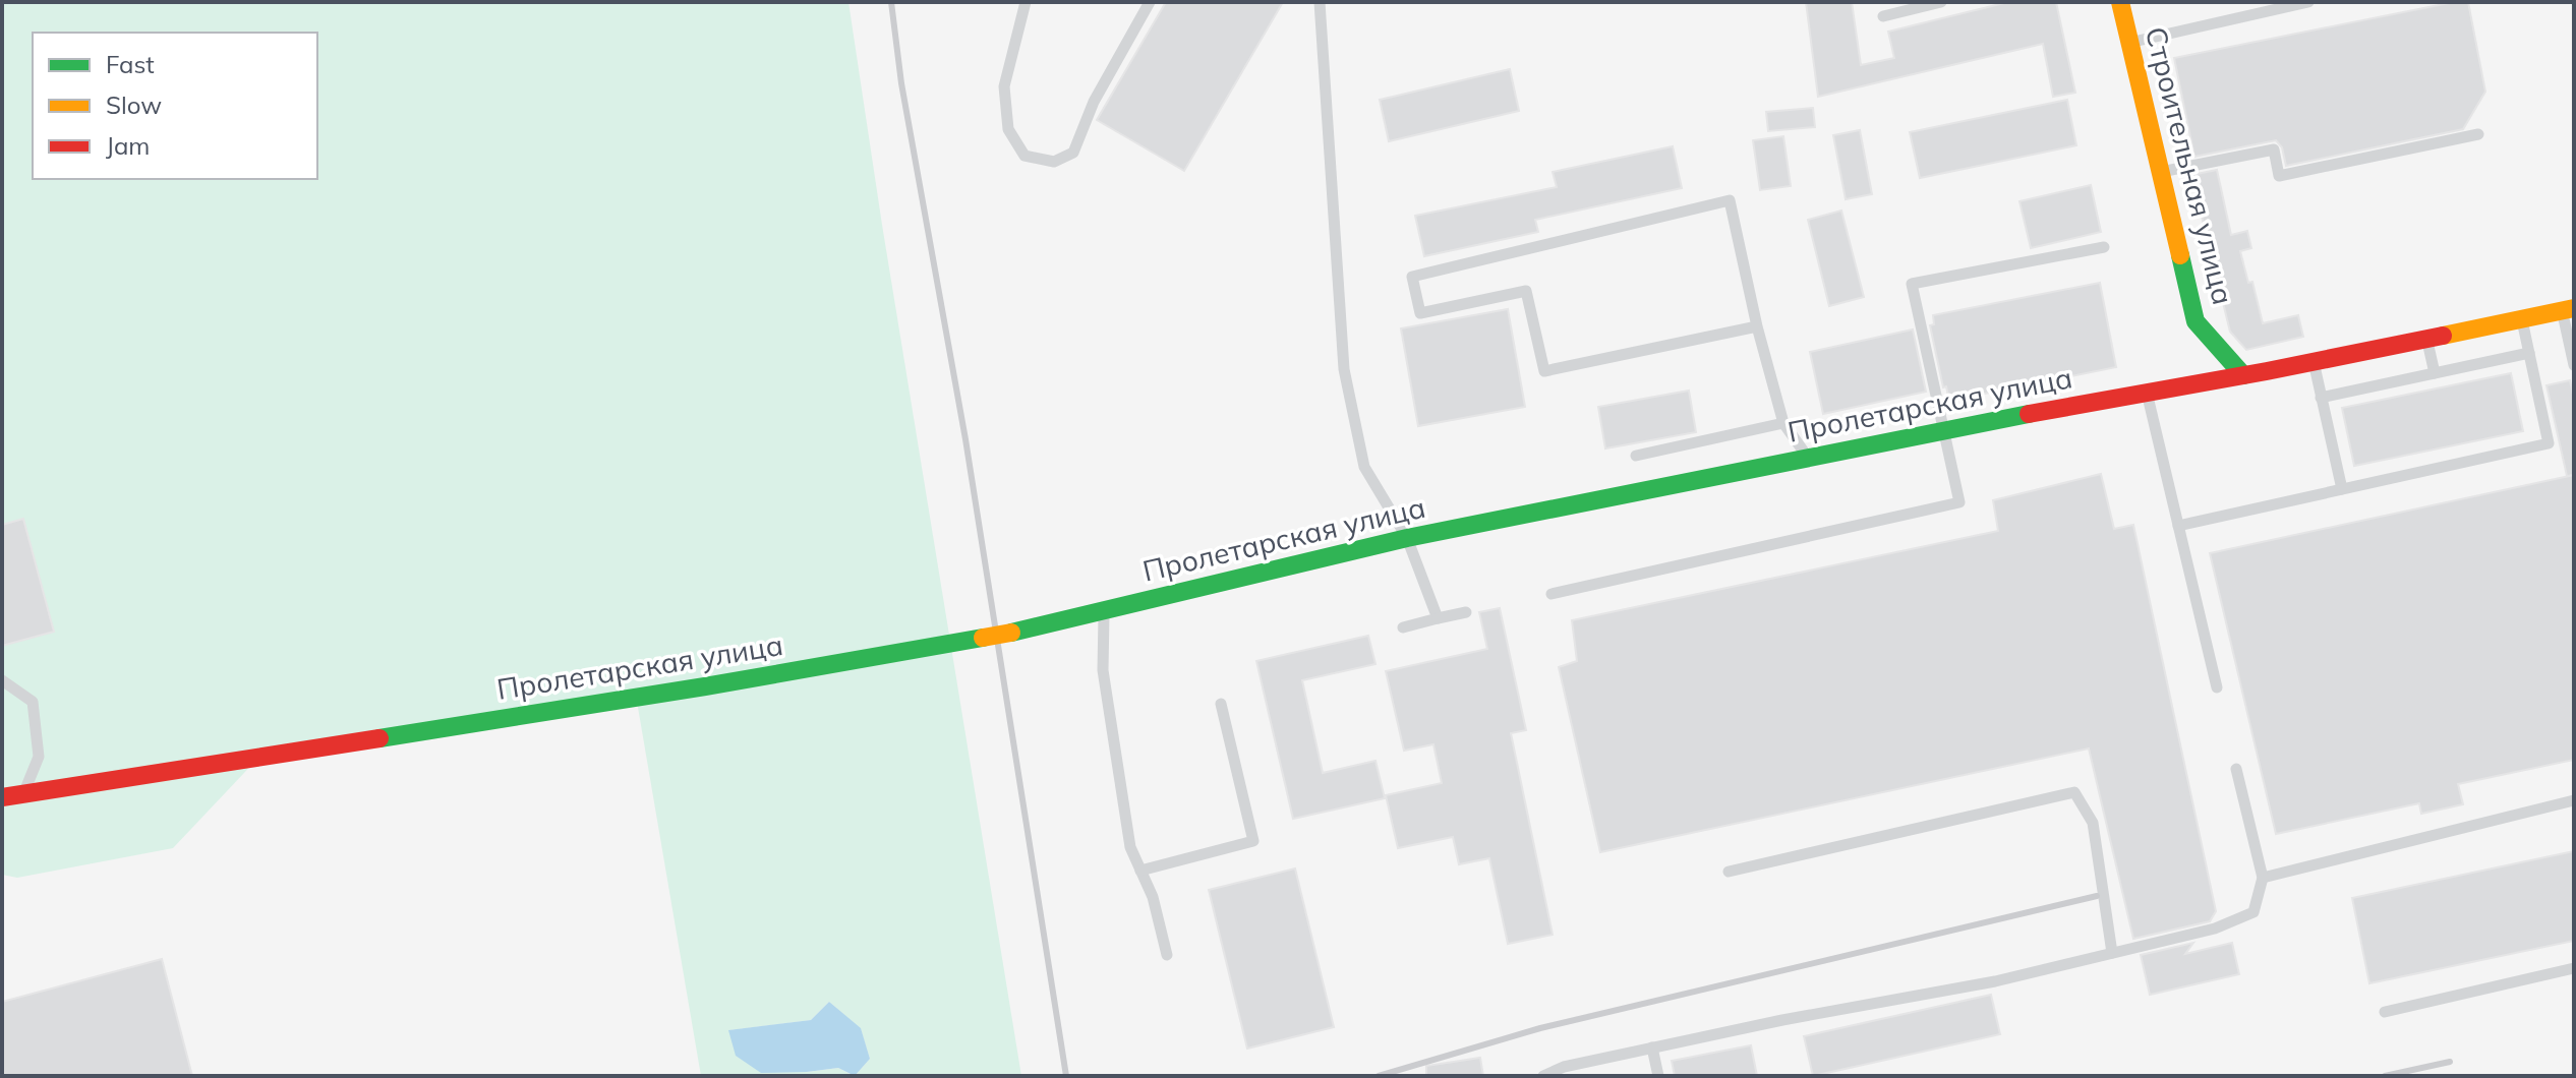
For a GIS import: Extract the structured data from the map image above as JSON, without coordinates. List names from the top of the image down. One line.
{"streets":{"street":["Строительная улица","Пролетарская улица"]},"crossings":[["Строительная улица","Пролетарская улица"]],"legend":["Fast","Slow","Jam"]}
